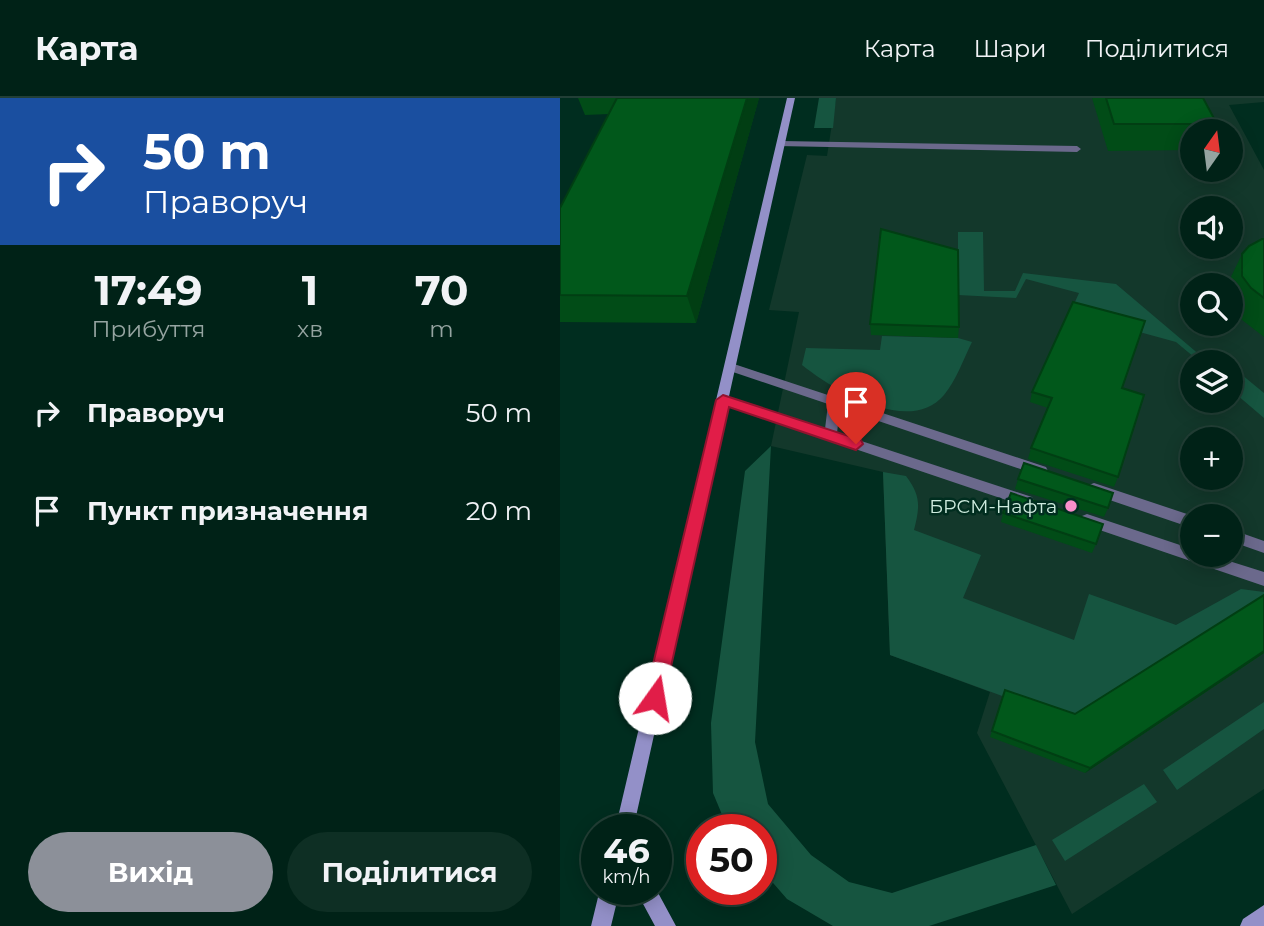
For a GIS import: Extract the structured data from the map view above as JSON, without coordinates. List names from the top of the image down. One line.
{"places":["БРСМ-Нафта"],"north":"top","page":{"header":"Карта","nav":["Карта","Шари","Поділитися"],"turn":["50 m","Праворуч"],"map_buttons":["+","−"],"eta":["17:49","Прибуття","1","хв","70","m"],"list":[{"name":"Праворуч","value":"50 m"},{"name":"Пункт призначення","value":"20 m"}],"speed":"46 km/h","limit":"50","buttons":["Вихід","Поділитися"]}}
